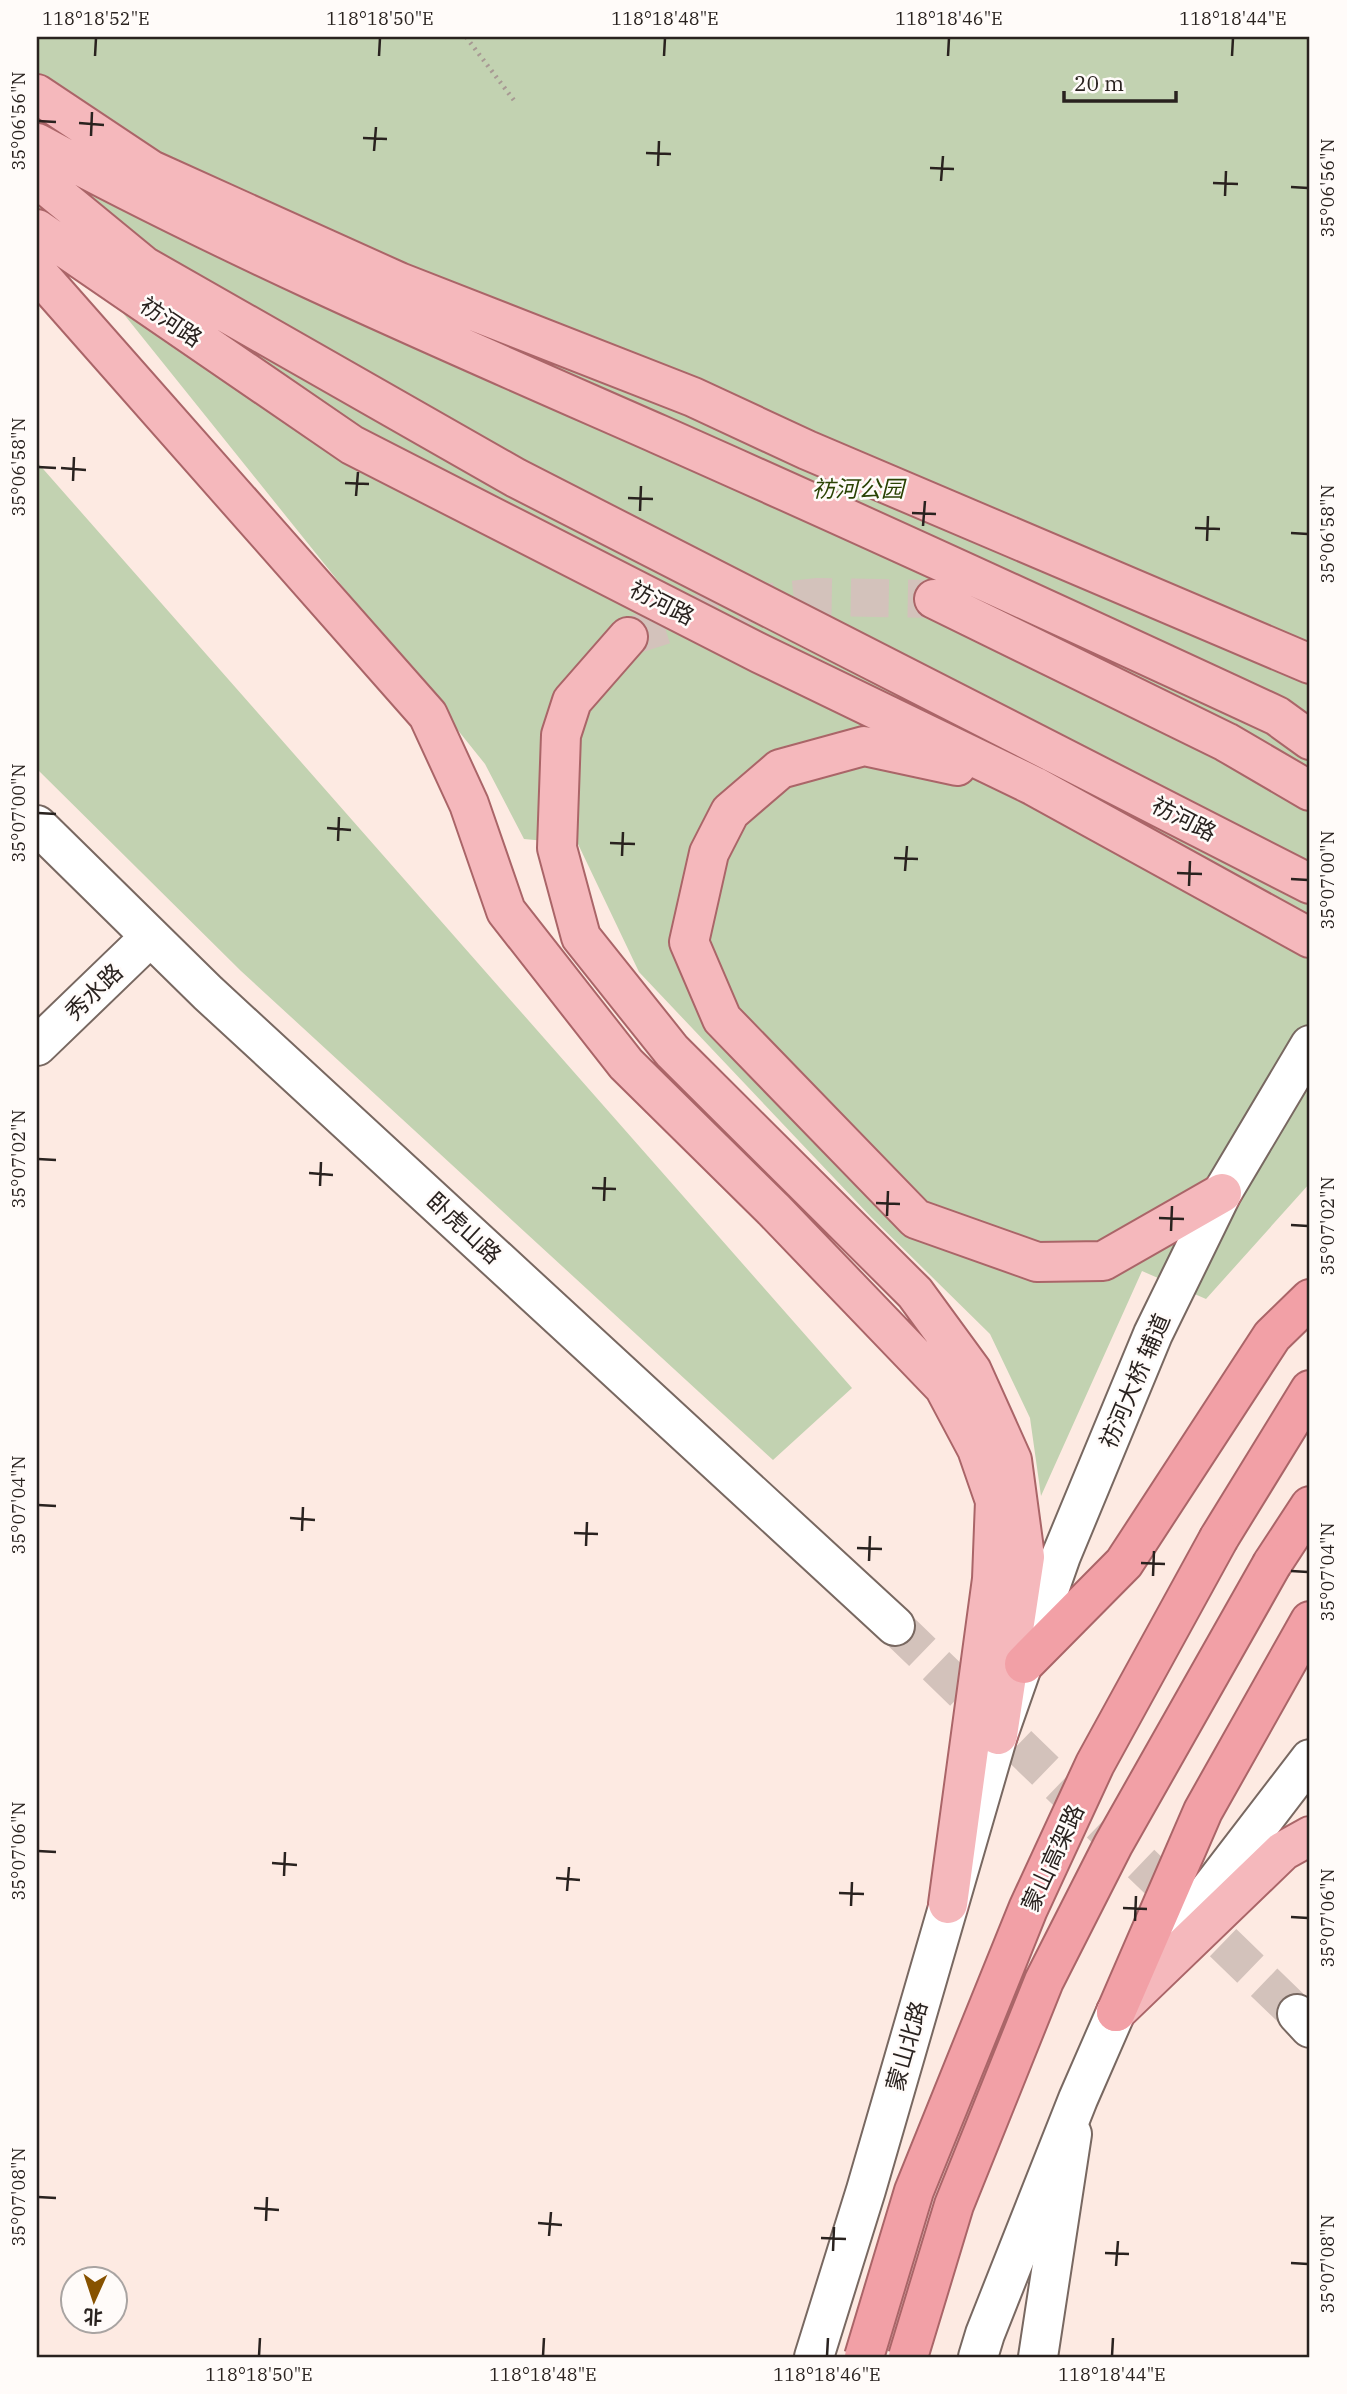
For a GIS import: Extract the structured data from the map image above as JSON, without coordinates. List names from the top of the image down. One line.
{"streets":{"highway":["蒙山高架路"],"main road":["祊河路","秀水路","卧虎山路","祊河大桥 辅道","蒙山北路"]},"crossings":[["秀水路","卧虎山路"],["祊河大桥 辅道","蒙山北路"]],"parks":["祊河公园"],"scale_bar":"20 m","north":"bottom","coordinates":["118°18'52\"E","118°18'50\"E","118°18'48\"E","118°18'46\"E","118°18'44\"E","35°06'56\"N","35°06'58\"N","35°07'00\"N","35°07'02\"N","35°07'04\"N","35°07'06\"N","35°07'08\"N"]}
